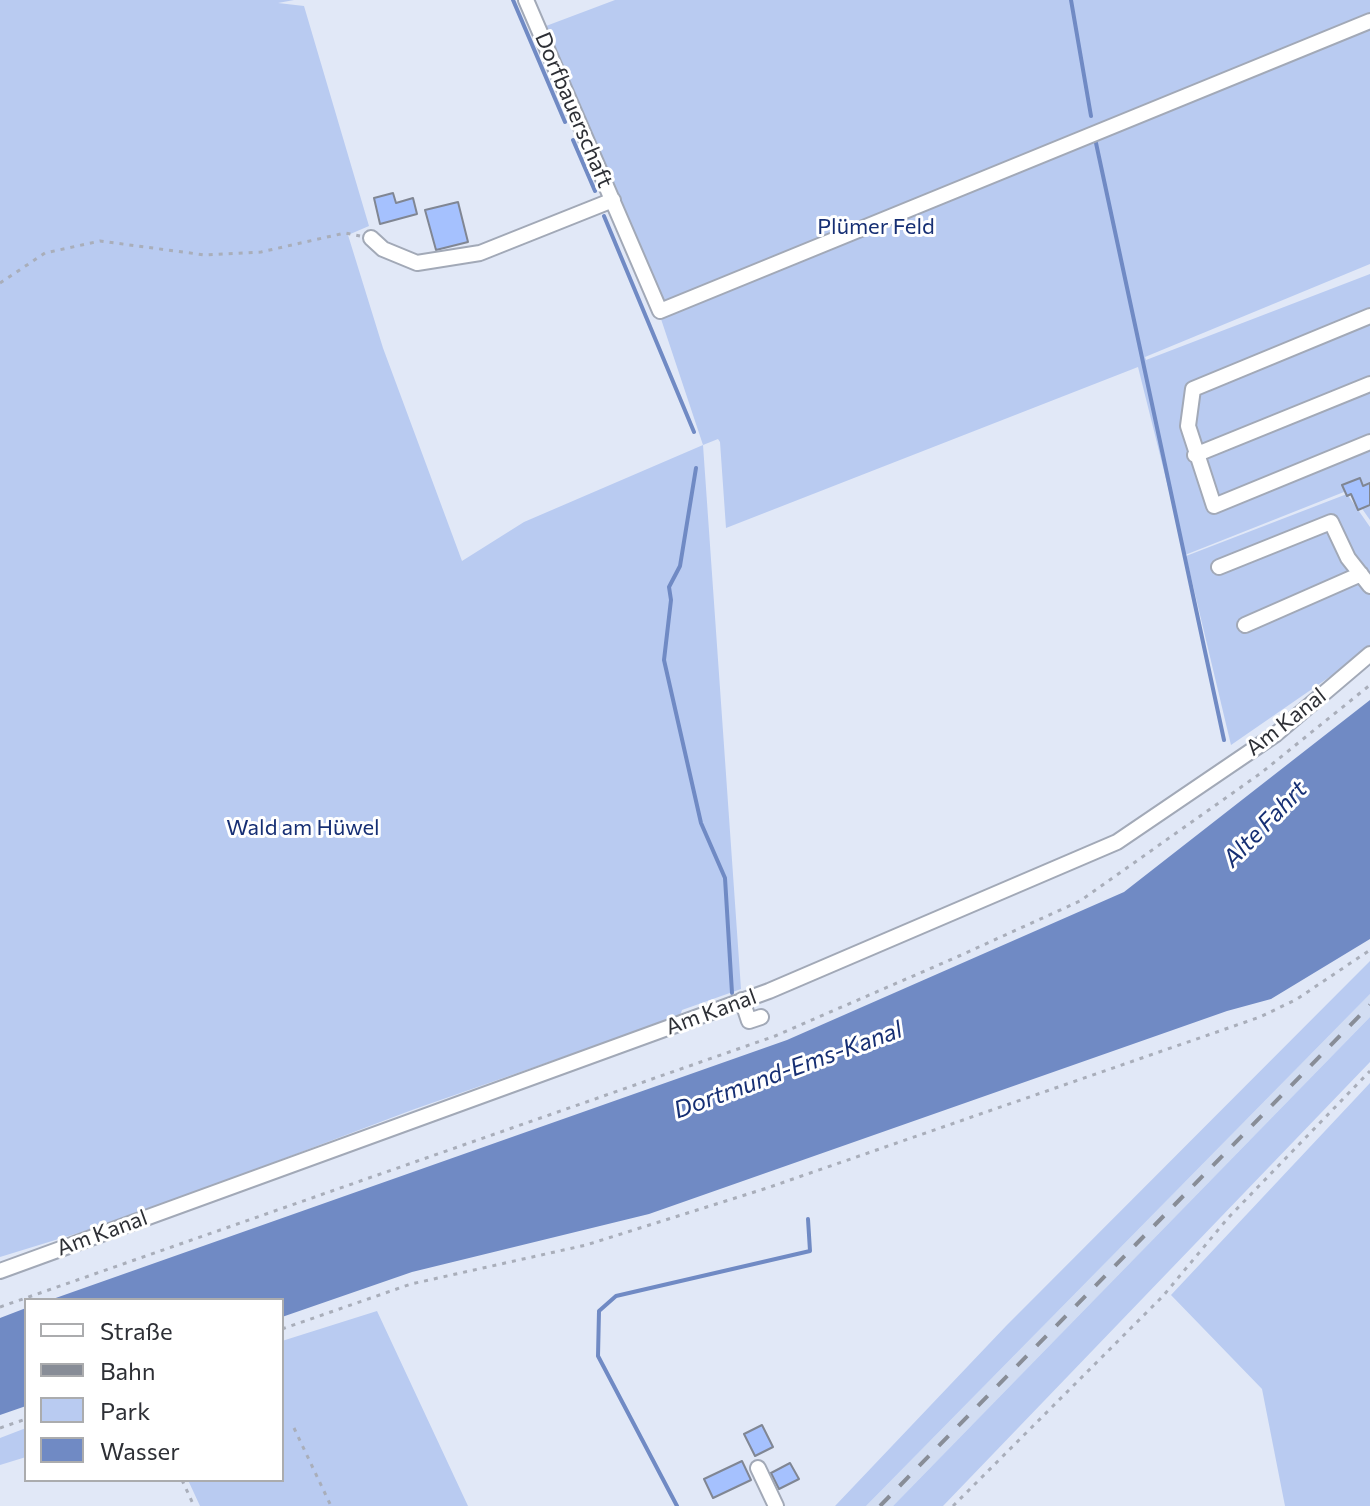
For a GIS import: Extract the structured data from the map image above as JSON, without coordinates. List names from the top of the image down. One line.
{"streets":{"street":["Dorfbauerschaft","Am Kanal"]},"water":["Alte Fahrt","Dortmund-Ems-Kanal"],"parks":["Plümer Feld","Wald am Hüwel"],"legend":["Straße","Bahn","Park","Wasser"]}
